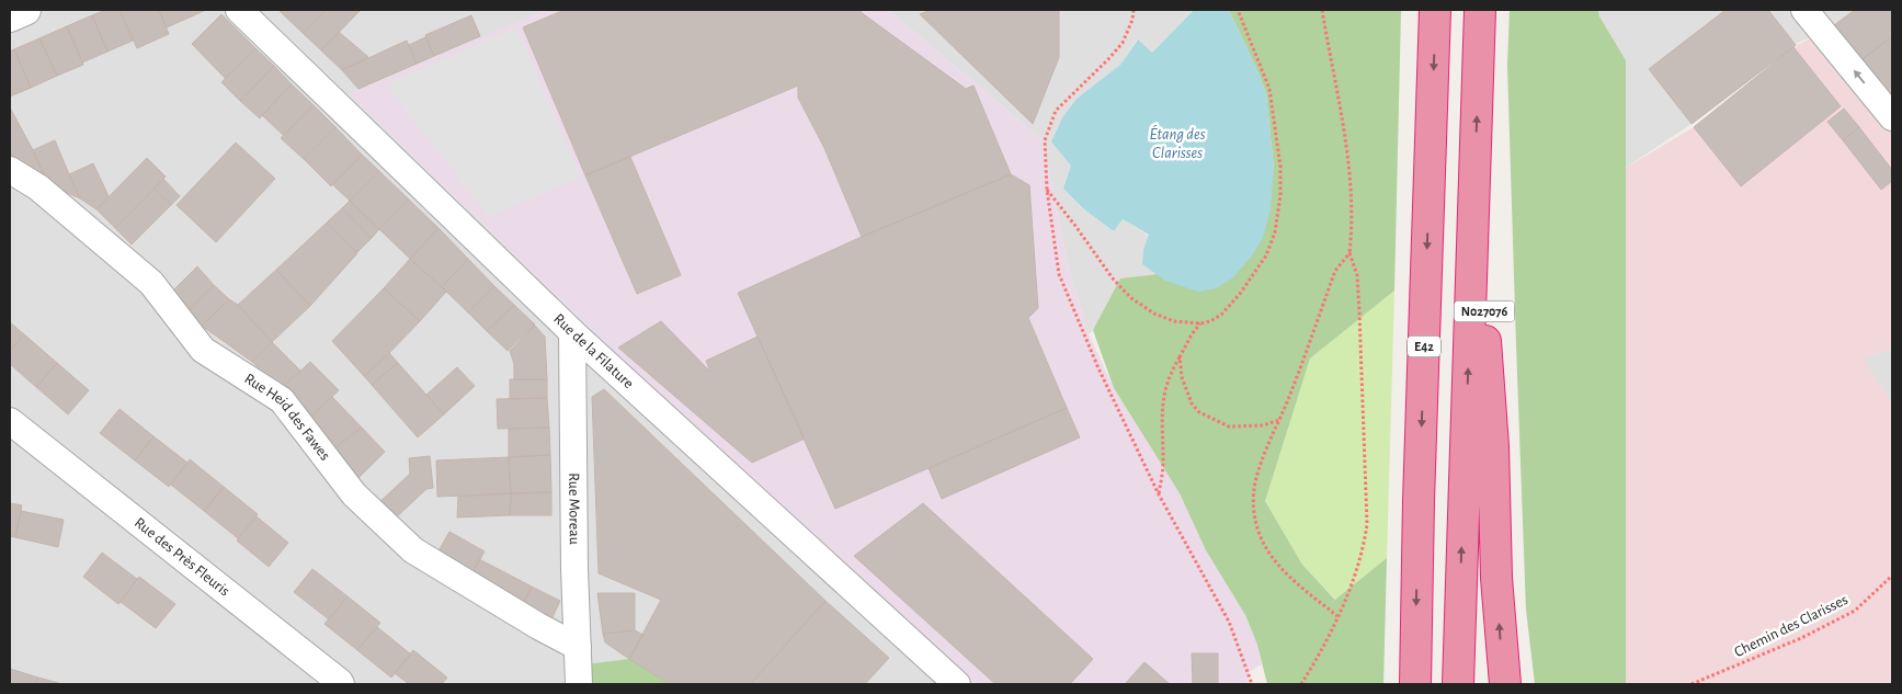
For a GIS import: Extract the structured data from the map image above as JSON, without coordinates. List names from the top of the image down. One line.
{"streets":{"highway":["N027076","E42"],"street":["Rue de la Filature","Rue Heid des Fawes","Rue Moreau","Rue des Près Fleuris"],"path":["Chemin des Clarisses"]},"crossings":[["Rue de la Filature","Rue Moreau"],["Rue Heid des Fawes","Rue Moreau"]],"water":["Étang des Clarisses"]}
